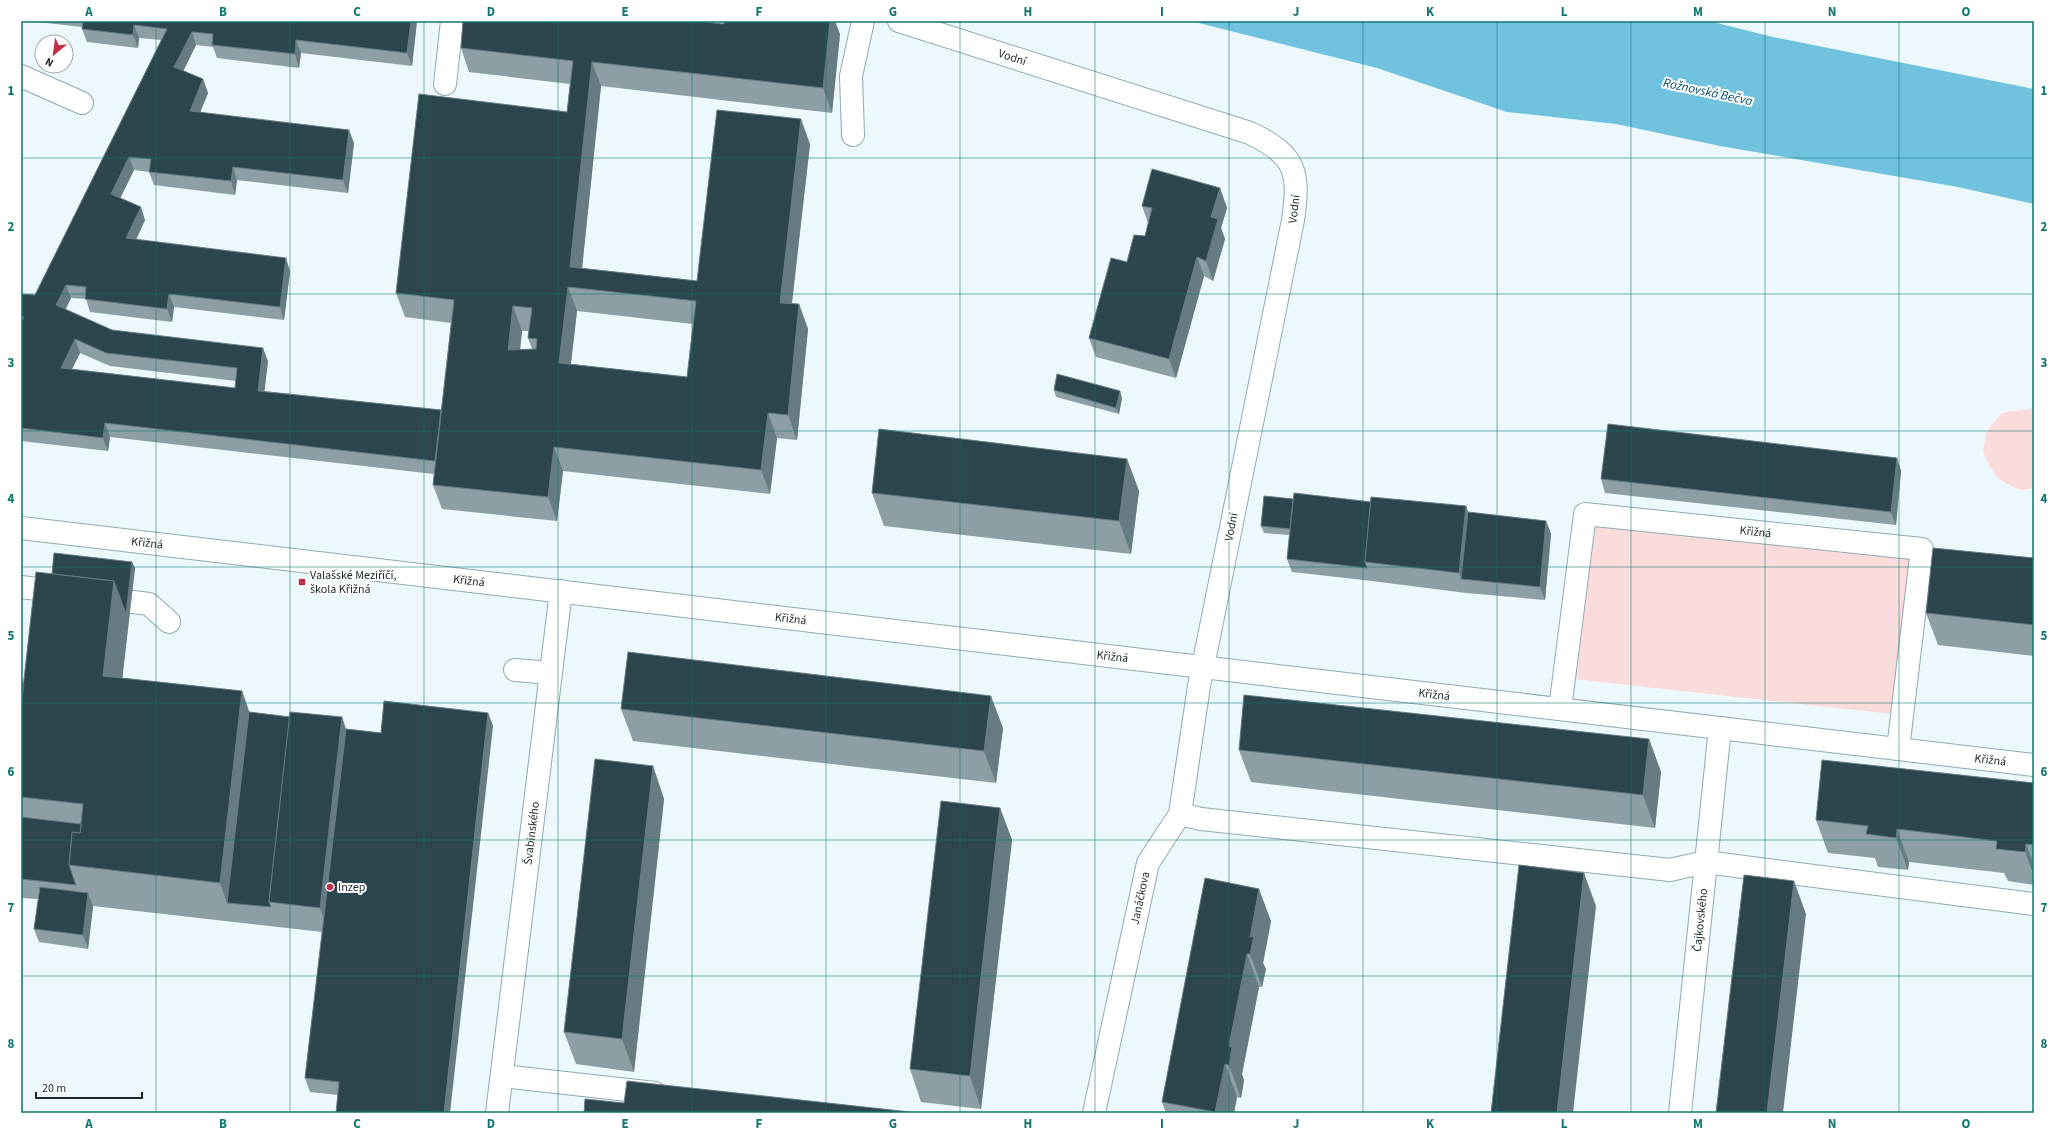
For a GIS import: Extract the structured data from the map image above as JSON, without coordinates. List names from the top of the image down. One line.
{"streets":{"street":["Vodní","Křižná","Švabinského","Janáčkova","Čajkovského"]},"crossings":[["Vodní","Křižná"],["Vodní","Janáčkova"],["Křižná","Švabinského"],["Křižná","Janáčkova"],["Křižná","Čajkovského"]],"water":["Rožnovská Bečva"],"places":{"transit":["Valašské Meziříčí, škola Křižná"],"other":["Inzep"]},"scale_bar":"20 m","north":"bottom left","grid":{"columns":["A","B","C","D","E","F","G","H","I","J","K","L","M","N","O"],"rows":["1","2","3","4","5","6","7","8"]}}
